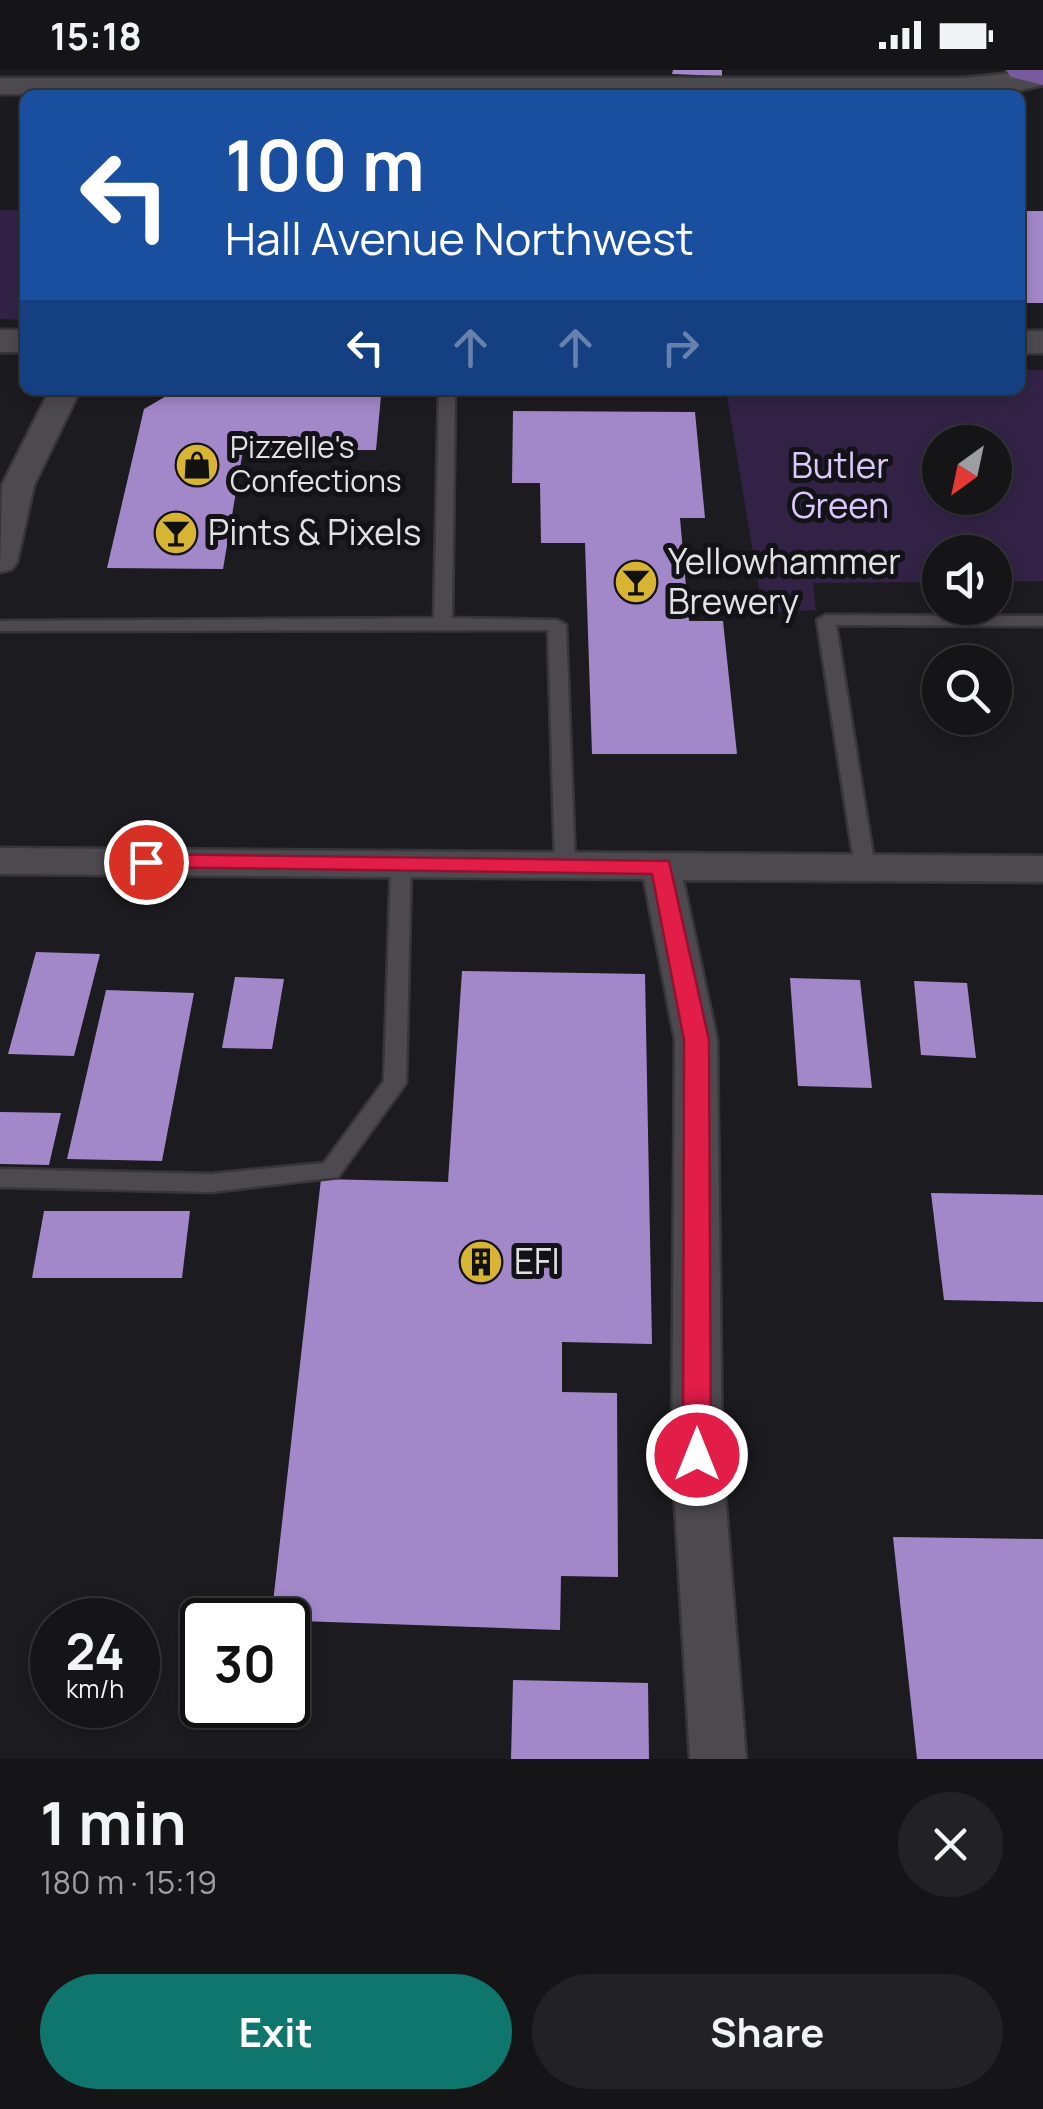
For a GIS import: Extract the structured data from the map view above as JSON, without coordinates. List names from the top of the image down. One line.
{"parks":["Butler Green"],"places":{"shop":["Pizzelle's Confections"],"bar":["Pints & Pixels","Yellowhammer Brewery"],"building":["EFI"]},"north":"bottom left","page":{"status":"15:18","turn":["100 m","Hall Avenue Northwest"],"speed":"24 km/h","limit":"30","heading":["1 min","180 m · 15:19"],"buttons":["Exit","Share"]}}
